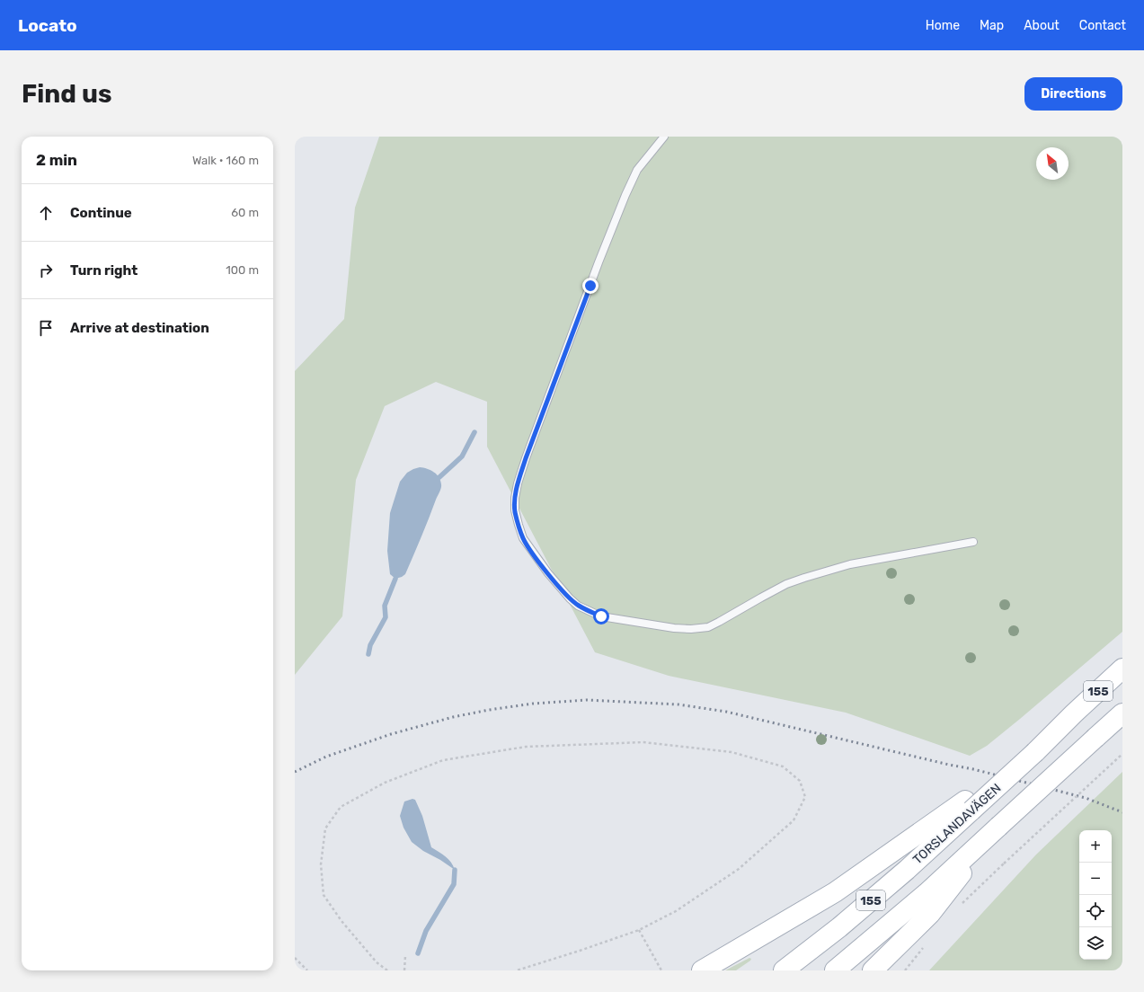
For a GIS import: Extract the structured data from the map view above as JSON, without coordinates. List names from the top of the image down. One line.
{"streets":{"main road":["155","TORSLANDAVÄGEN"]},"north":"top left","page":{"header":"Locato","nav":["Home","Map","About","Contact"],"buttons":"Directions","title":"Find us","heading":["2 min","Walk · 160 m"],"list":[["Continue","60 m"],["Turn right","100 m"],"Arrive at destination"],"map_buttons":["+","−"]}}
